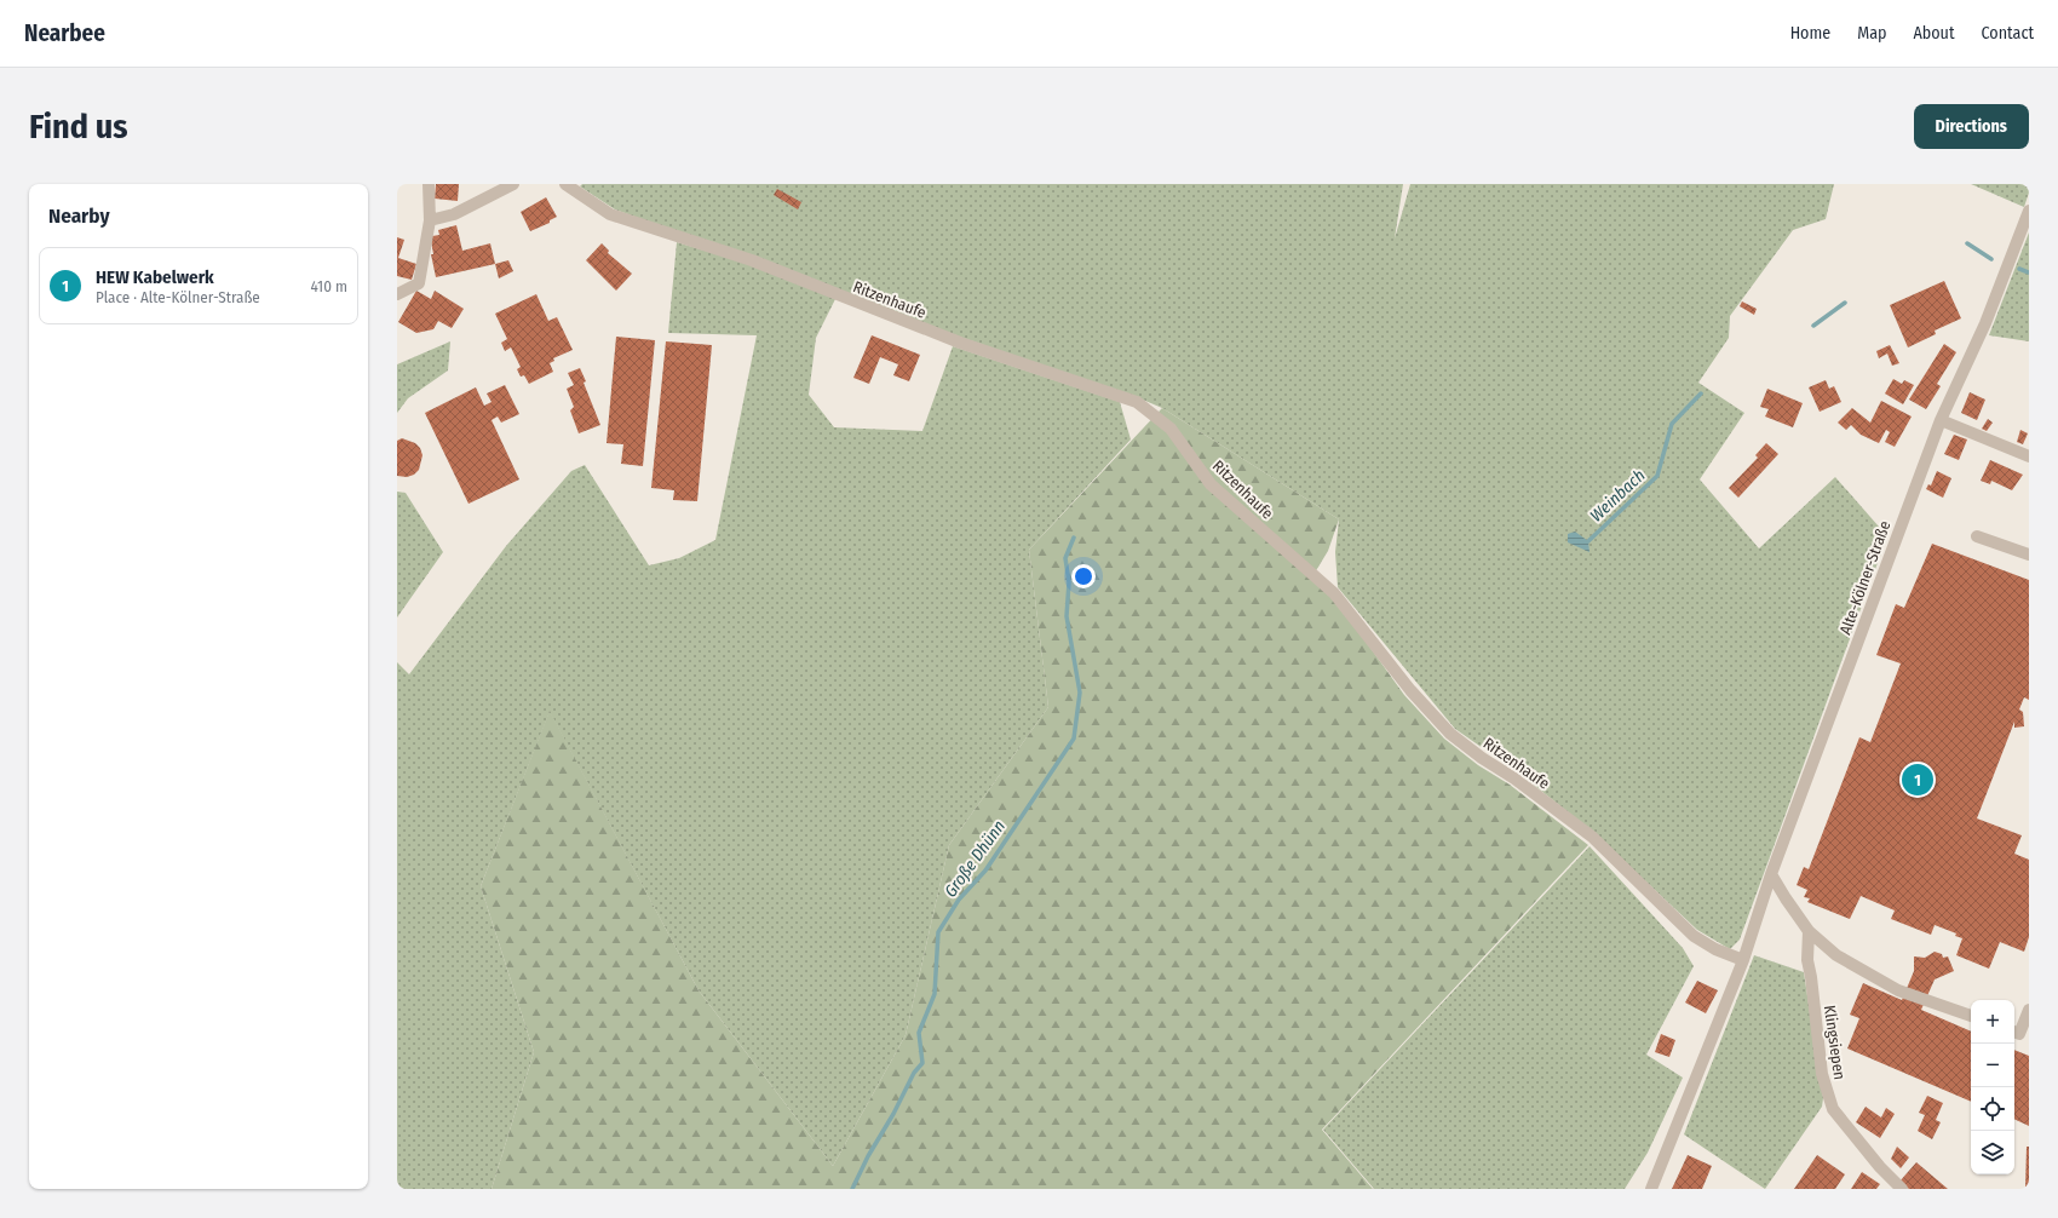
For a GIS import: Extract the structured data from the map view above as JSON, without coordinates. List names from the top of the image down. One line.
{"streets":{"street":["Ritzenhaufe","Alte-Kölner-Straße","Klingsiepen"]},"crossings":[["Ritzenhaufe","Alte-Kölner-Straße"]],"water":["Weinbach","Große Dhünn"],"page":{"header":"Nearbee","nav":["Home","Map","About","Contact"],"buttons":"Directions","title":"Find us","heading":"Nearby","list":[{"mark":"1","name":"HEW Kabelwerk","note":"Place · Alte-Kölner-Straße","value":"410 m"}],"pins":"1","map_buttons":["+","−"]}}
